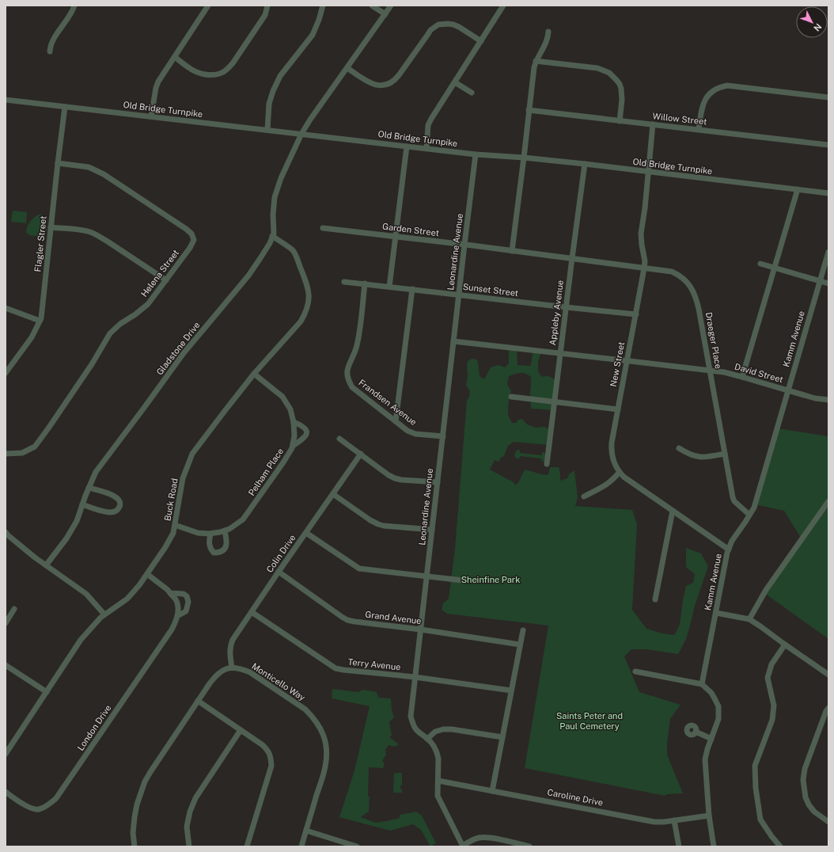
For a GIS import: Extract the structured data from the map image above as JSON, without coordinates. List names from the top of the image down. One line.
{"streets":{"street":["Old Bridge Turnpike","Willow Street","Garden Street","Flagler Street","Leonardine Avenue","Helena Street","Sunset Street","Appleby Avenue","Kamm Avenue","Draeger Place","Gladstone Drive","New Street","David Street","Frandsen Avenue","Pelham Place","Buck Road","Colin Drive","Grand Avenue","Terry Avenue","Monticello Way","London Drive","Caroline Drive"]},"crossings":[["Old Bridge Turnpike","Flagler Street"],["Old Bridge Turnpike","Leonardine Avenue"],["Old Bridge Turnpike","Appleby Avenue"],["Old Bridge Turnpike","Gladstone Drive"],["Old Bridge Turnpike","New Street"],["Willow Street","New Street"],["Garden Street","Leonardine Avenue"],["Garden Street","Appleby Avenue"],["Garden Street","Draeger Place"],["Flagler Street","Helena Street"],["Leonardine Avenue","Sunset Street"],["Leonardine Avenue","David Street"],["Leonardine Avenue","Frandsen Avenue"],["Leonardine Avenue","Grand Avenue"],["Leonardine Avenue","Terry Avenue"],["Leonardine Avenue","Caroline Drive"],["Sunset Street","Appleby Avenue"],["Sunset Street","New Street"],["Sunset Street","Frandsen Avenue"],["Appleby Avenue","Draeger Place"],["Appleby Avenue","David Street"],["Kamm Avenue","Draeger Place"],["Kamm Avenue","New Street"],["Kamm Avenue","David Street"],["Draeger Place","New Street"],["Draeger Place","David Street"],["Gladstone Drive","Buck Road"],["New Street","David Street"],["Pelham Place","Buck Road"],["Buck Road","London Drive"],["Colin Drive","Grand Avenue"],["Colin Drive","Terry Avenue"],["Colin Drive","Monticello Way"]],"parks":["Sheinfine Park","Saints Peter and Paul Cemetery"],"north":"bottom right"}
